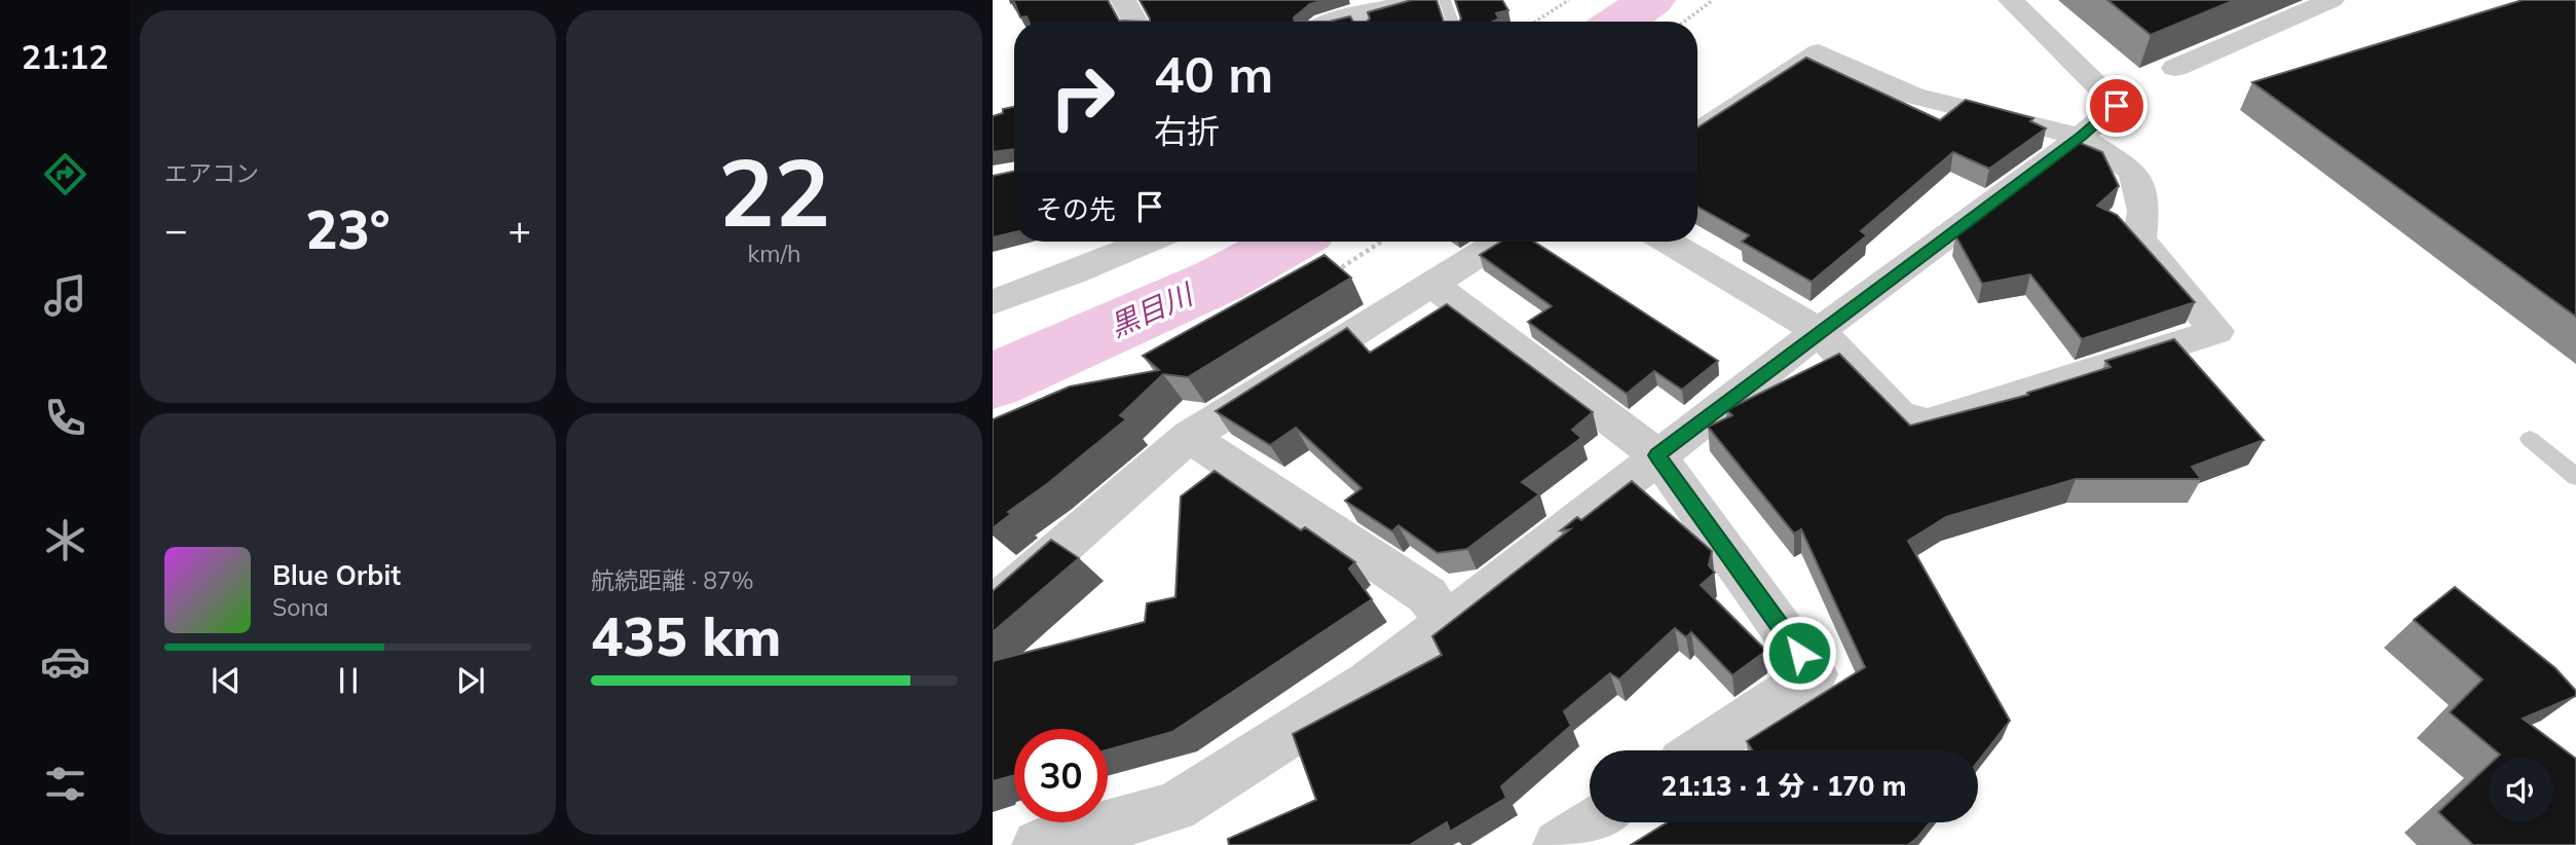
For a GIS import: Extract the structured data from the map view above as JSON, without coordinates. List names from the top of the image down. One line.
{"water":["黒目川"],"page":{"tabs":"21:12","tile":["エアコン",["22","km/h"],["航続距離 · 87%","435 km"]],"turn":["40 m","右折"],"then":"その先","heat":["−","23°","+"],"song":["Blue Orbit","Sona"],"limit":"30","trip":"21:13 · 1 分 · 170 m"}}
